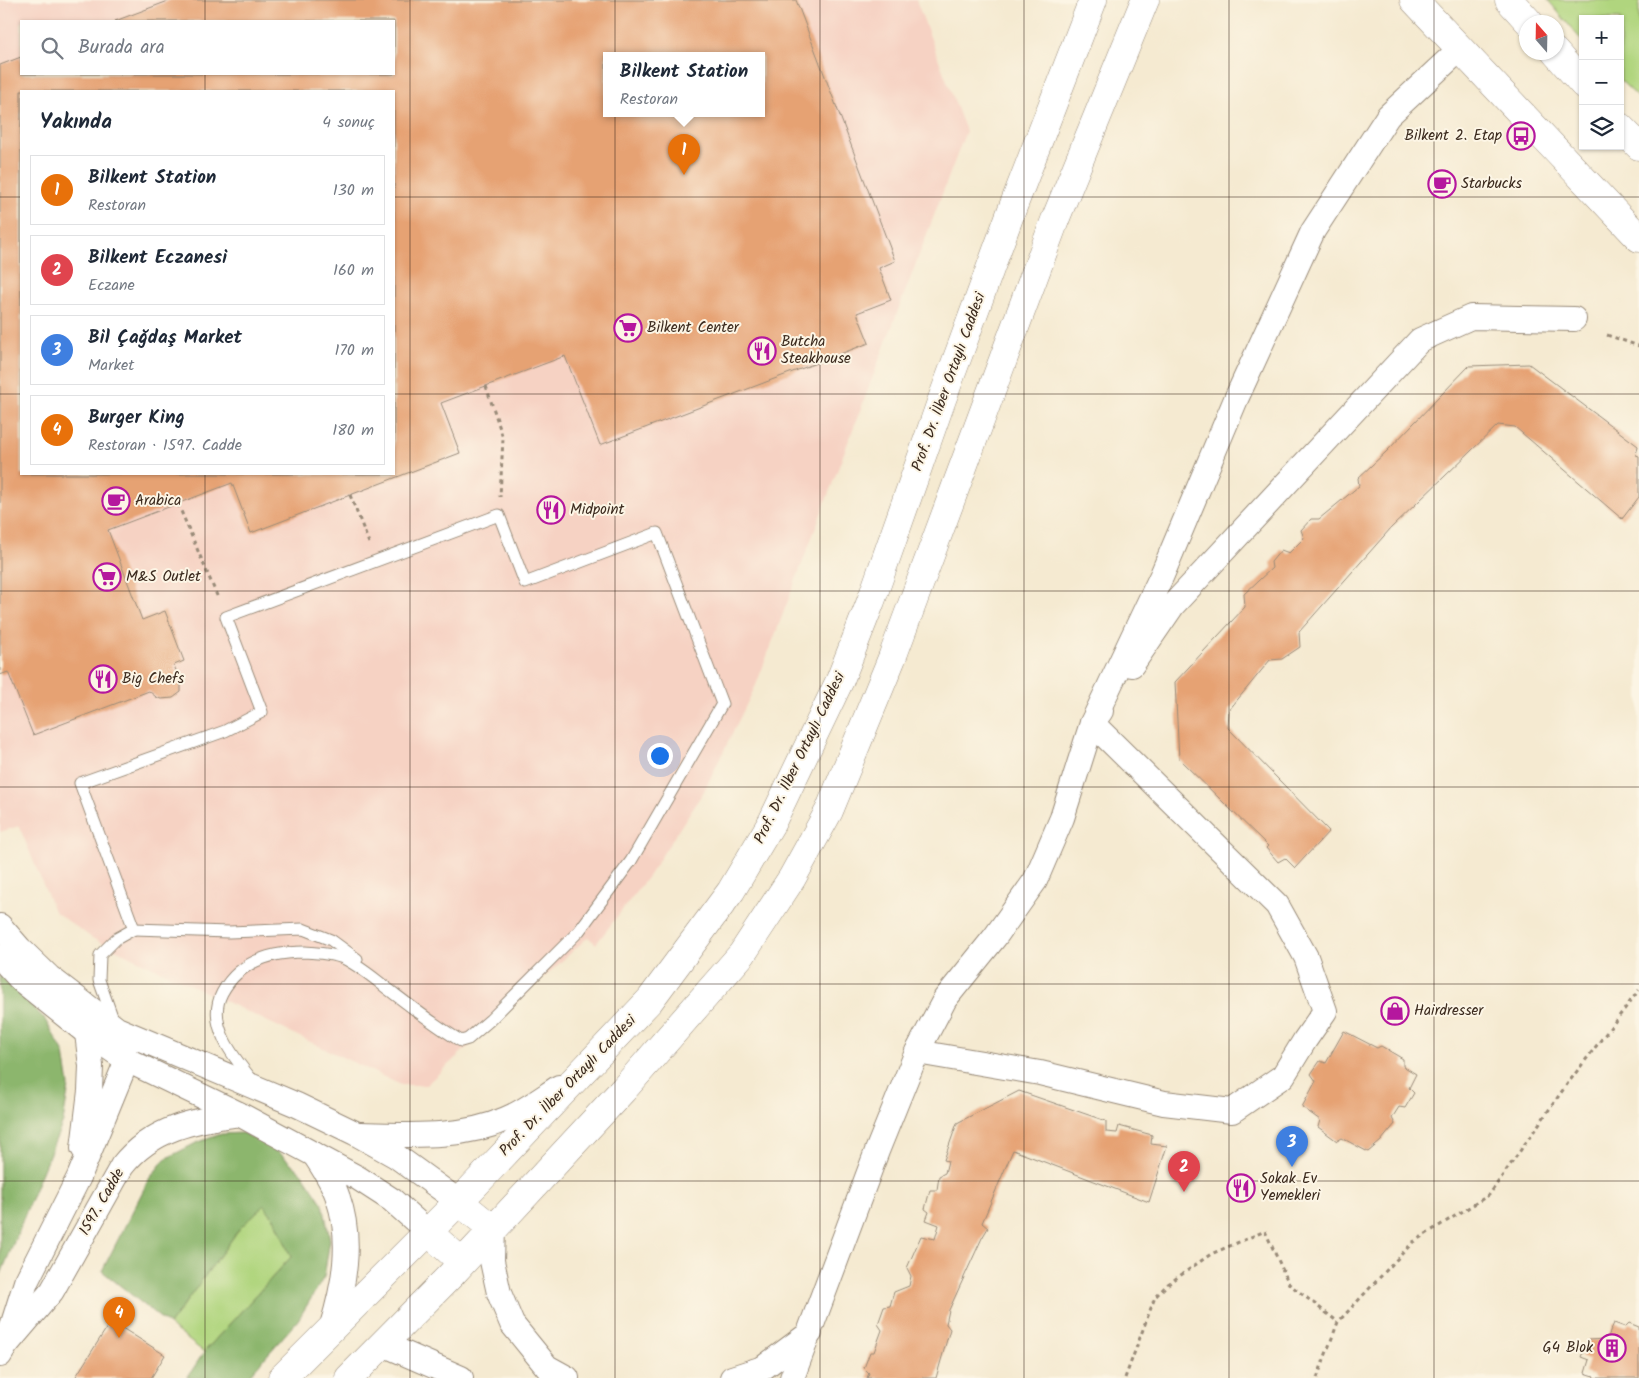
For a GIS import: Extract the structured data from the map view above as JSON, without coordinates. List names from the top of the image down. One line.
{"streets":{"street":["Prof. Dr. İlber Ortaylı Caddesi","1597. Cadde"]},"places":{"bus stop":["Bilkent 2. Etap"],"cafe":["Starbucks","Arabica"],"supermarket":["Bilkent Center","M&S Outlet"],"restaurant":["Butcha Steakhouse","Midpoint","Big Chefs","Sokak Ev Yemekleri"],"shop":["Hairdresser"],"building":["G4 Blok"]},"north":"top","page":{"map_buttons":["+","−"],"search":"Burada ara","popup":["Bilkent Station","Restoran"],"heading":["Yakında","4 sonuç"],"pins":["1","3","2","4"],"list":[{"mark":"1","name":"Bilkent Station","note":"Restoran","value":"130 m"},{"mark":"2","name":"Bilkent Eczanesi","note":"Eczane","value":"160 m"},{"mark":"3","name":"Bil Çağdaş Market","note":"Market","value":"170 m"},{"mark":"4","name":"Burger King","note":"Restoran · 1597. Cadde","value":"180 m"}]}}
